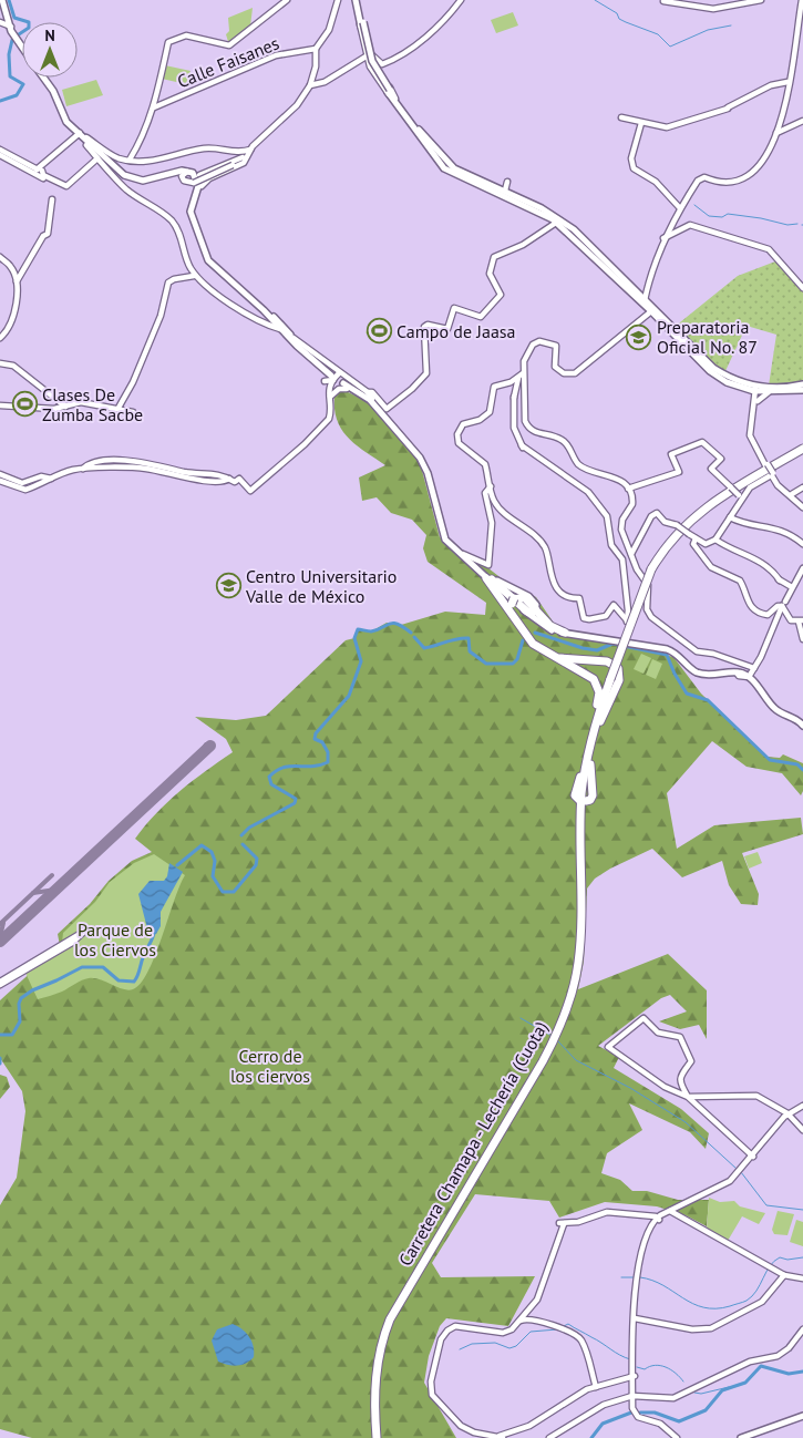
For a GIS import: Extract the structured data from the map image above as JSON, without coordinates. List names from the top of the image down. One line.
{"streets":{"highway":["Carretera Chamapa - Lechería (Cuota)"],"street":["Calle Faisanes"]},"parks":["Parque de los Ciervos","Cerro de los ciervos"],"places":{"sports":["Campo de Jaasa","Clases De Zumba Sacbe"],"school or university":["Preparatoria Oficial No. 87","Centro Universitario Valle de México"]},"north":"top"}
